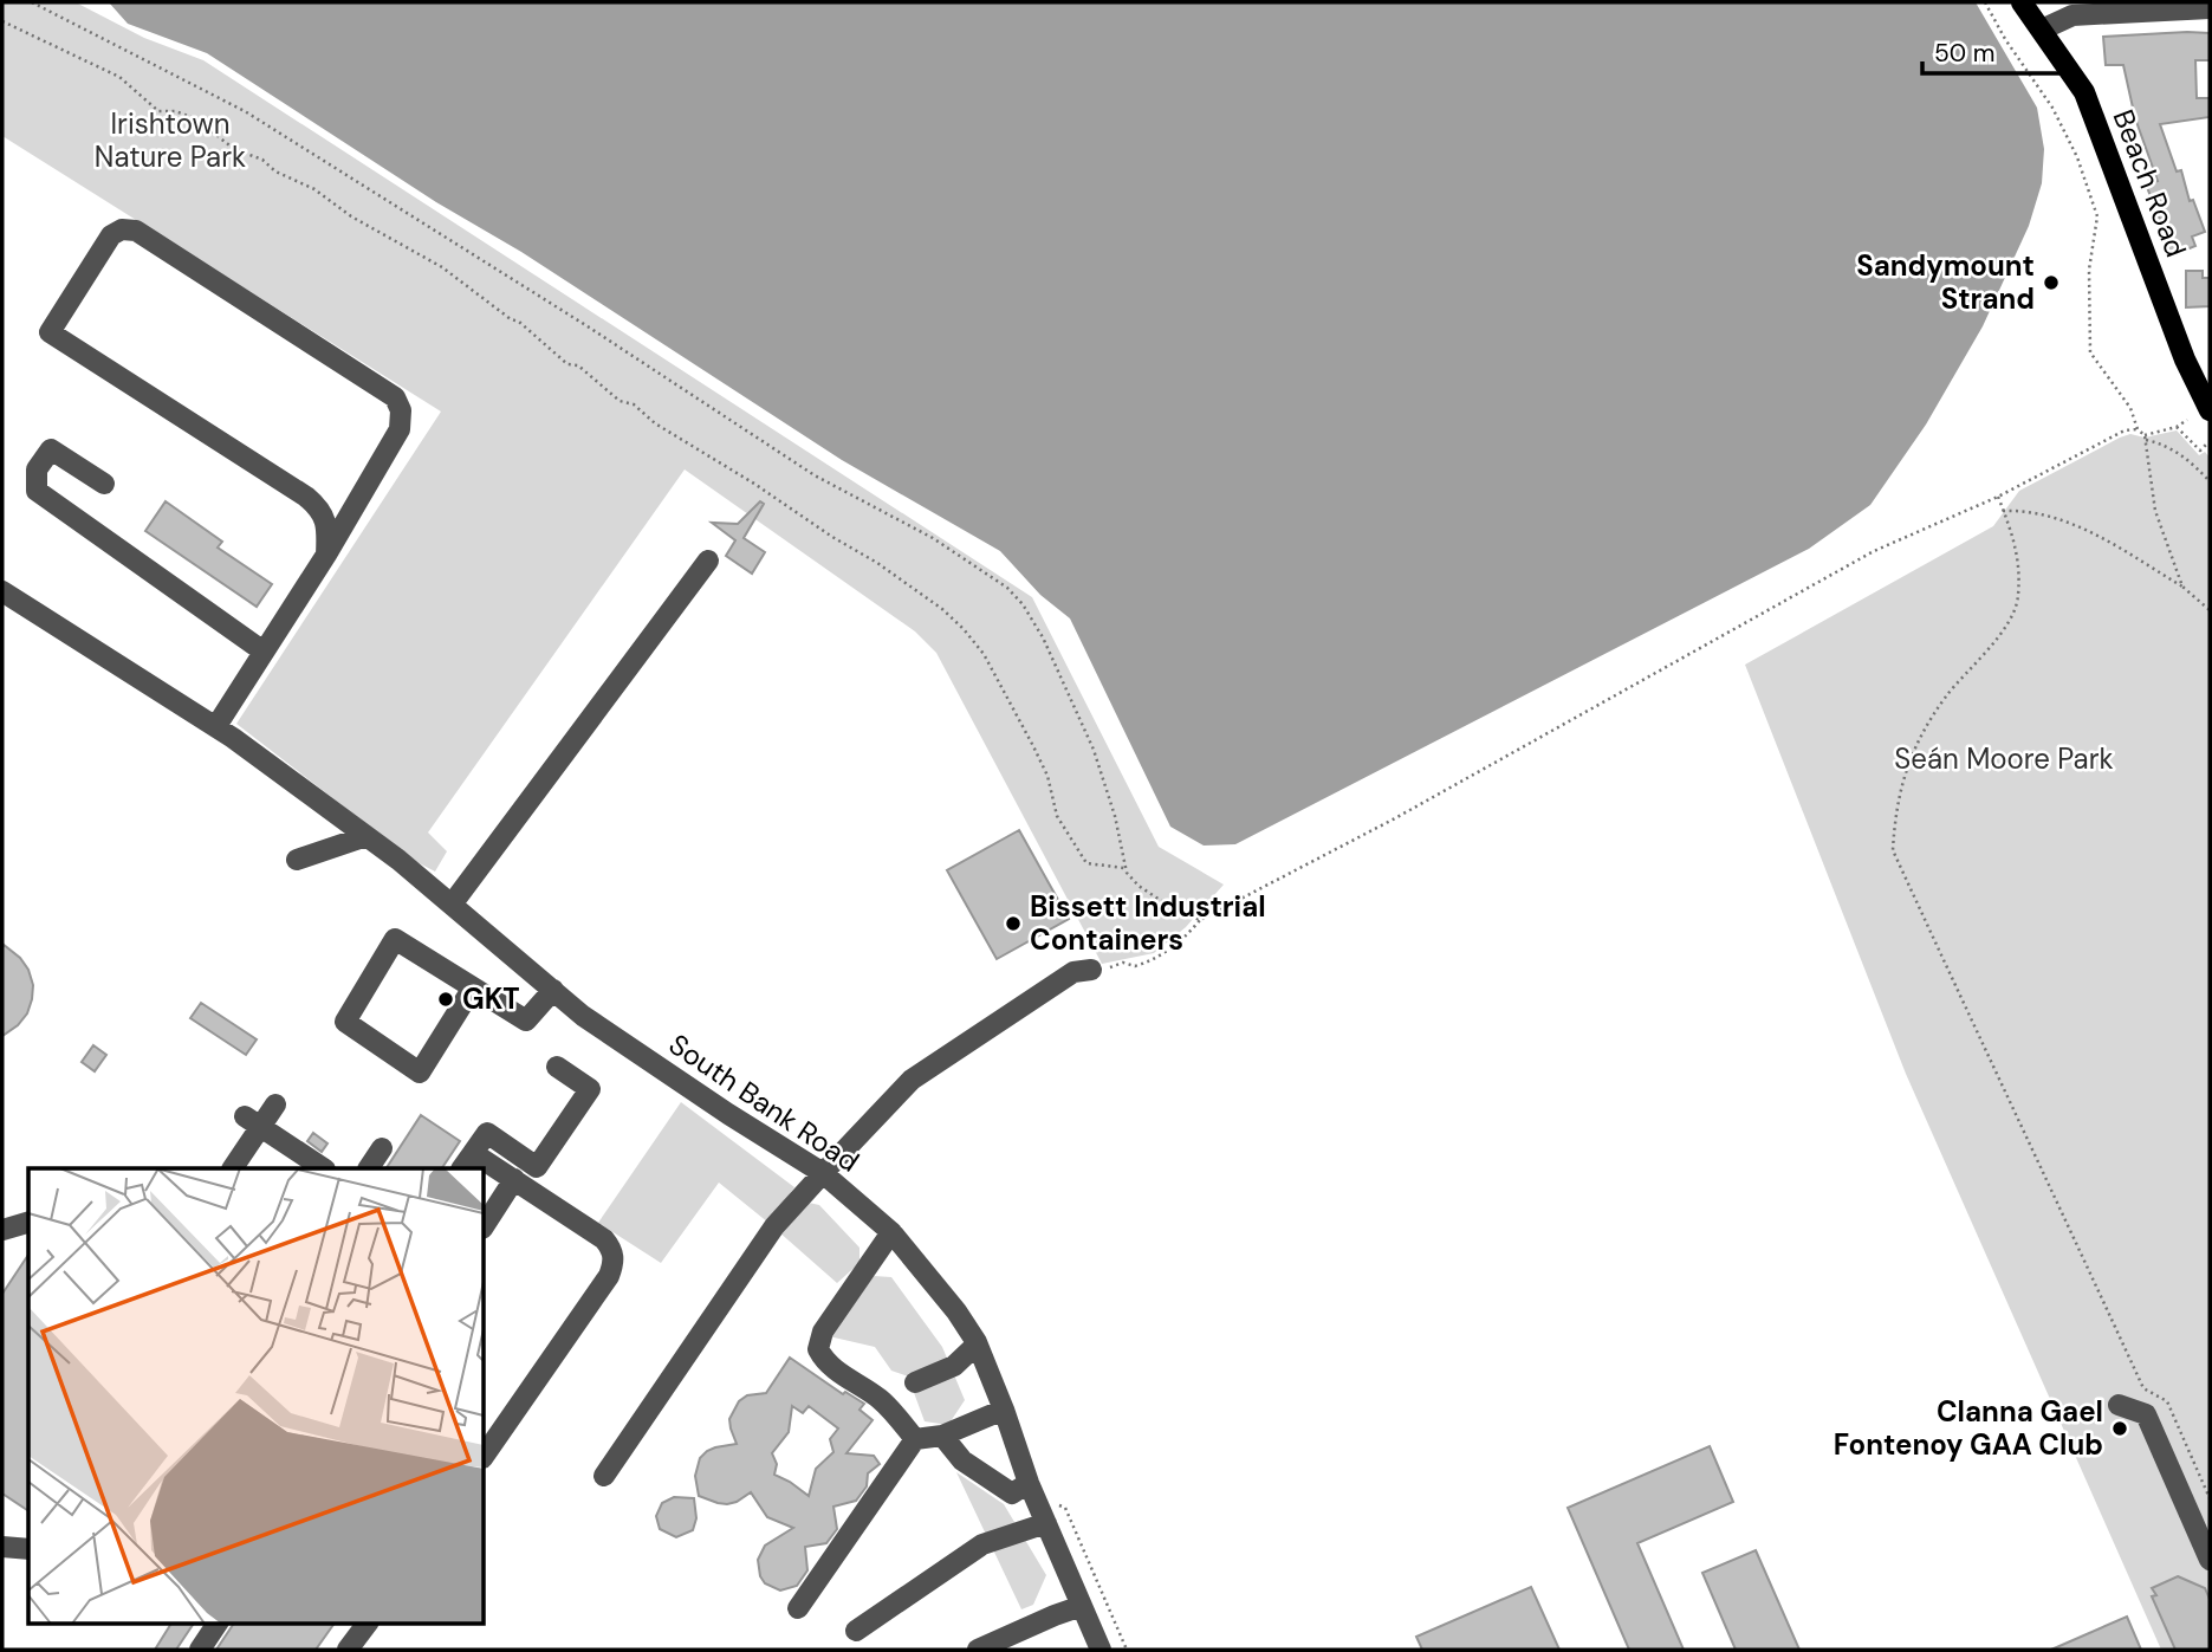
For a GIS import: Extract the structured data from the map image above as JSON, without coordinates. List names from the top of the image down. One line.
{"streets":{"main road":["Beach Road"],"street":["South Bank Road"]},"parks":["Irishtown Nature Park","Seán Moore Park"],"places":["Sandymount Strand","Bissett Industrial Containers","GKT","Clanna Gael Fontenoy GAA Club"],"scale_bar":"50 m"}
